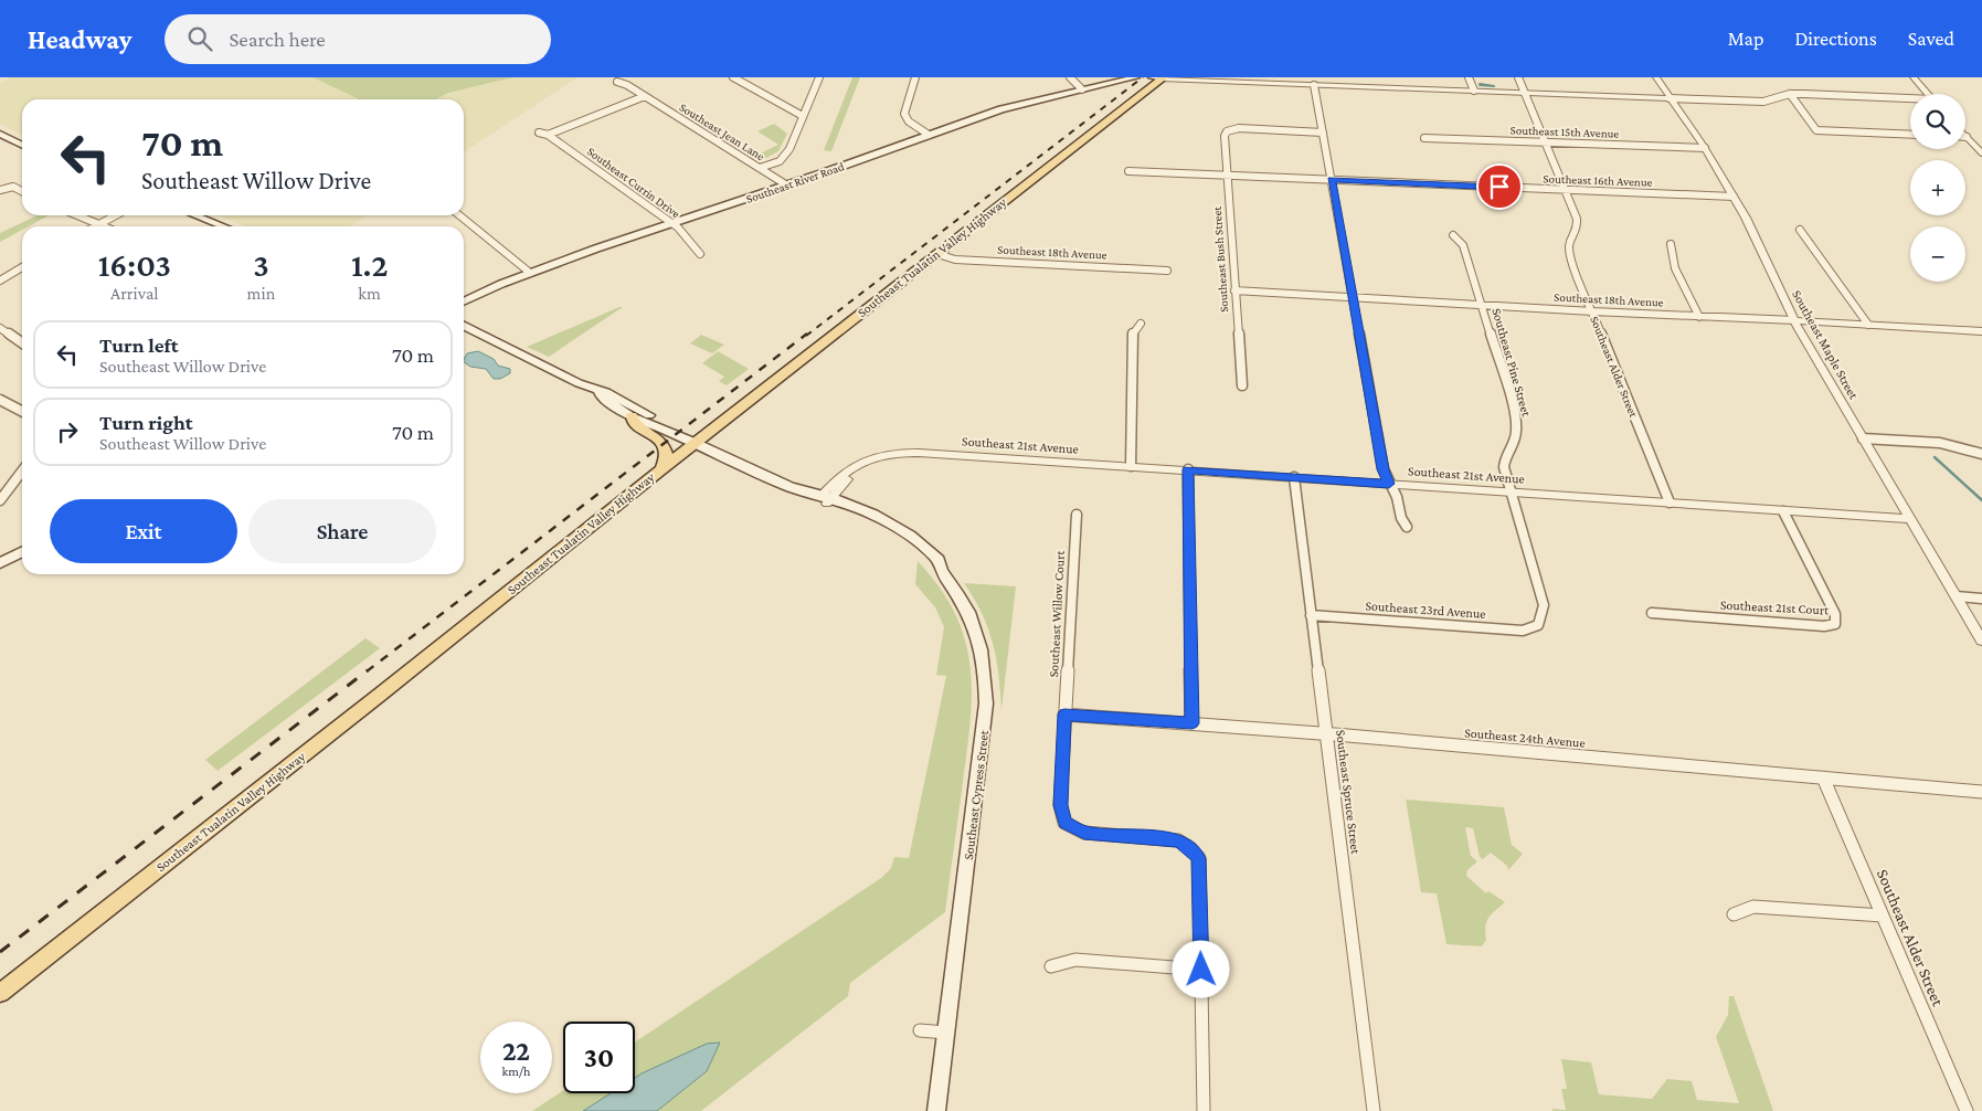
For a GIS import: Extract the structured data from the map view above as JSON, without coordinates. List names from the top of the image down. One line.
{"streets":{"main road":["Southeast River Road","Southeast Tualatin Valley Highway","Southeast Cypress Street"],"street":["Southeast Jean Lane","Southeast 15th Avenue","Southeast 16th Avenue","Southeast Currin Drive","Southeast 18th Avenue","Southeast Bush Street","Southeast Maple Street","Southeast Pine Street","Southeast Alder Street","Southeast 21st Avenue","Southeast 21st Court","Southeast 23rd Avenue","Southeast Willow Court","Southeast 24th Avenue","Southeast Spruce Street"]},"crossings":[["Southeast Jean Lane","Southeast River Road"],["Southeast 15th Avenue","Southeast Maple Street"],["Southeast 15th Avenue","Southeast Alder Street"],["Southeast 16th Avenue","Southeast Bush Street"],["Southeast 16th Avenue","Southeast Maple Street"],["Southeast 16th Avenue","Southeast Alder Street"],["Southeast Currin Drive","Southeast River Road"],["Southeast 18th Avenue","Southeast Tualatin Valley Highway"],["Southeast 18th Avenue","Southeast Bush Street"],["Southeast 18th Avenue","Southeast Maple Street"],["Southeast 18th Avenue","Southeast Pine Street"],["Southeast 18th Avenue","Southeast Alder Street"],["Southeast Tualatin Valley Highway","Southeast Cypress Street"],["Southeast Maple Street","Southeast 21st Avenue"],["Southeast Pine Street","Southeast 21st Avenue"],["Southeast Pine Street","Southeast 23rd Avenue"],["Southeast Alder Street","Southeast 21st Avenue"],["Southeast Alder Street","Southeast 24th Avenue"],["Southeast 21st Avenue","Southeast 21st Court"],["Southeast 21st Avenue","Southeast Spruce Street"],["Southeast 21st Avenue","Southeast Cypress Street"],["Southeast 23rd Avenue","Southeast Spruce Street"],["Southeast Willow Court","Southeast 24th Avenue"],["Southeast 24th Avenue","Southeast Spruce Street"]],"page":{"header":"Headway","search":"Search here","nav":["Map","Directions","Saved"],"map_buttons":["+","−"],"turn":["70 m","Southeast Willow Drive"],"eta":["16:03","Arrival","3","min","1.2","km"],"list":[{"name":"Turn left","note":"Southeast Willow Drive","value":"70 m"},{"name":"Turn right","note":"Southeast Willow Drive","value":"70 m"}],"buttons":["Exit","Share"],"speed":"22 km/h","limit":"30"}}
